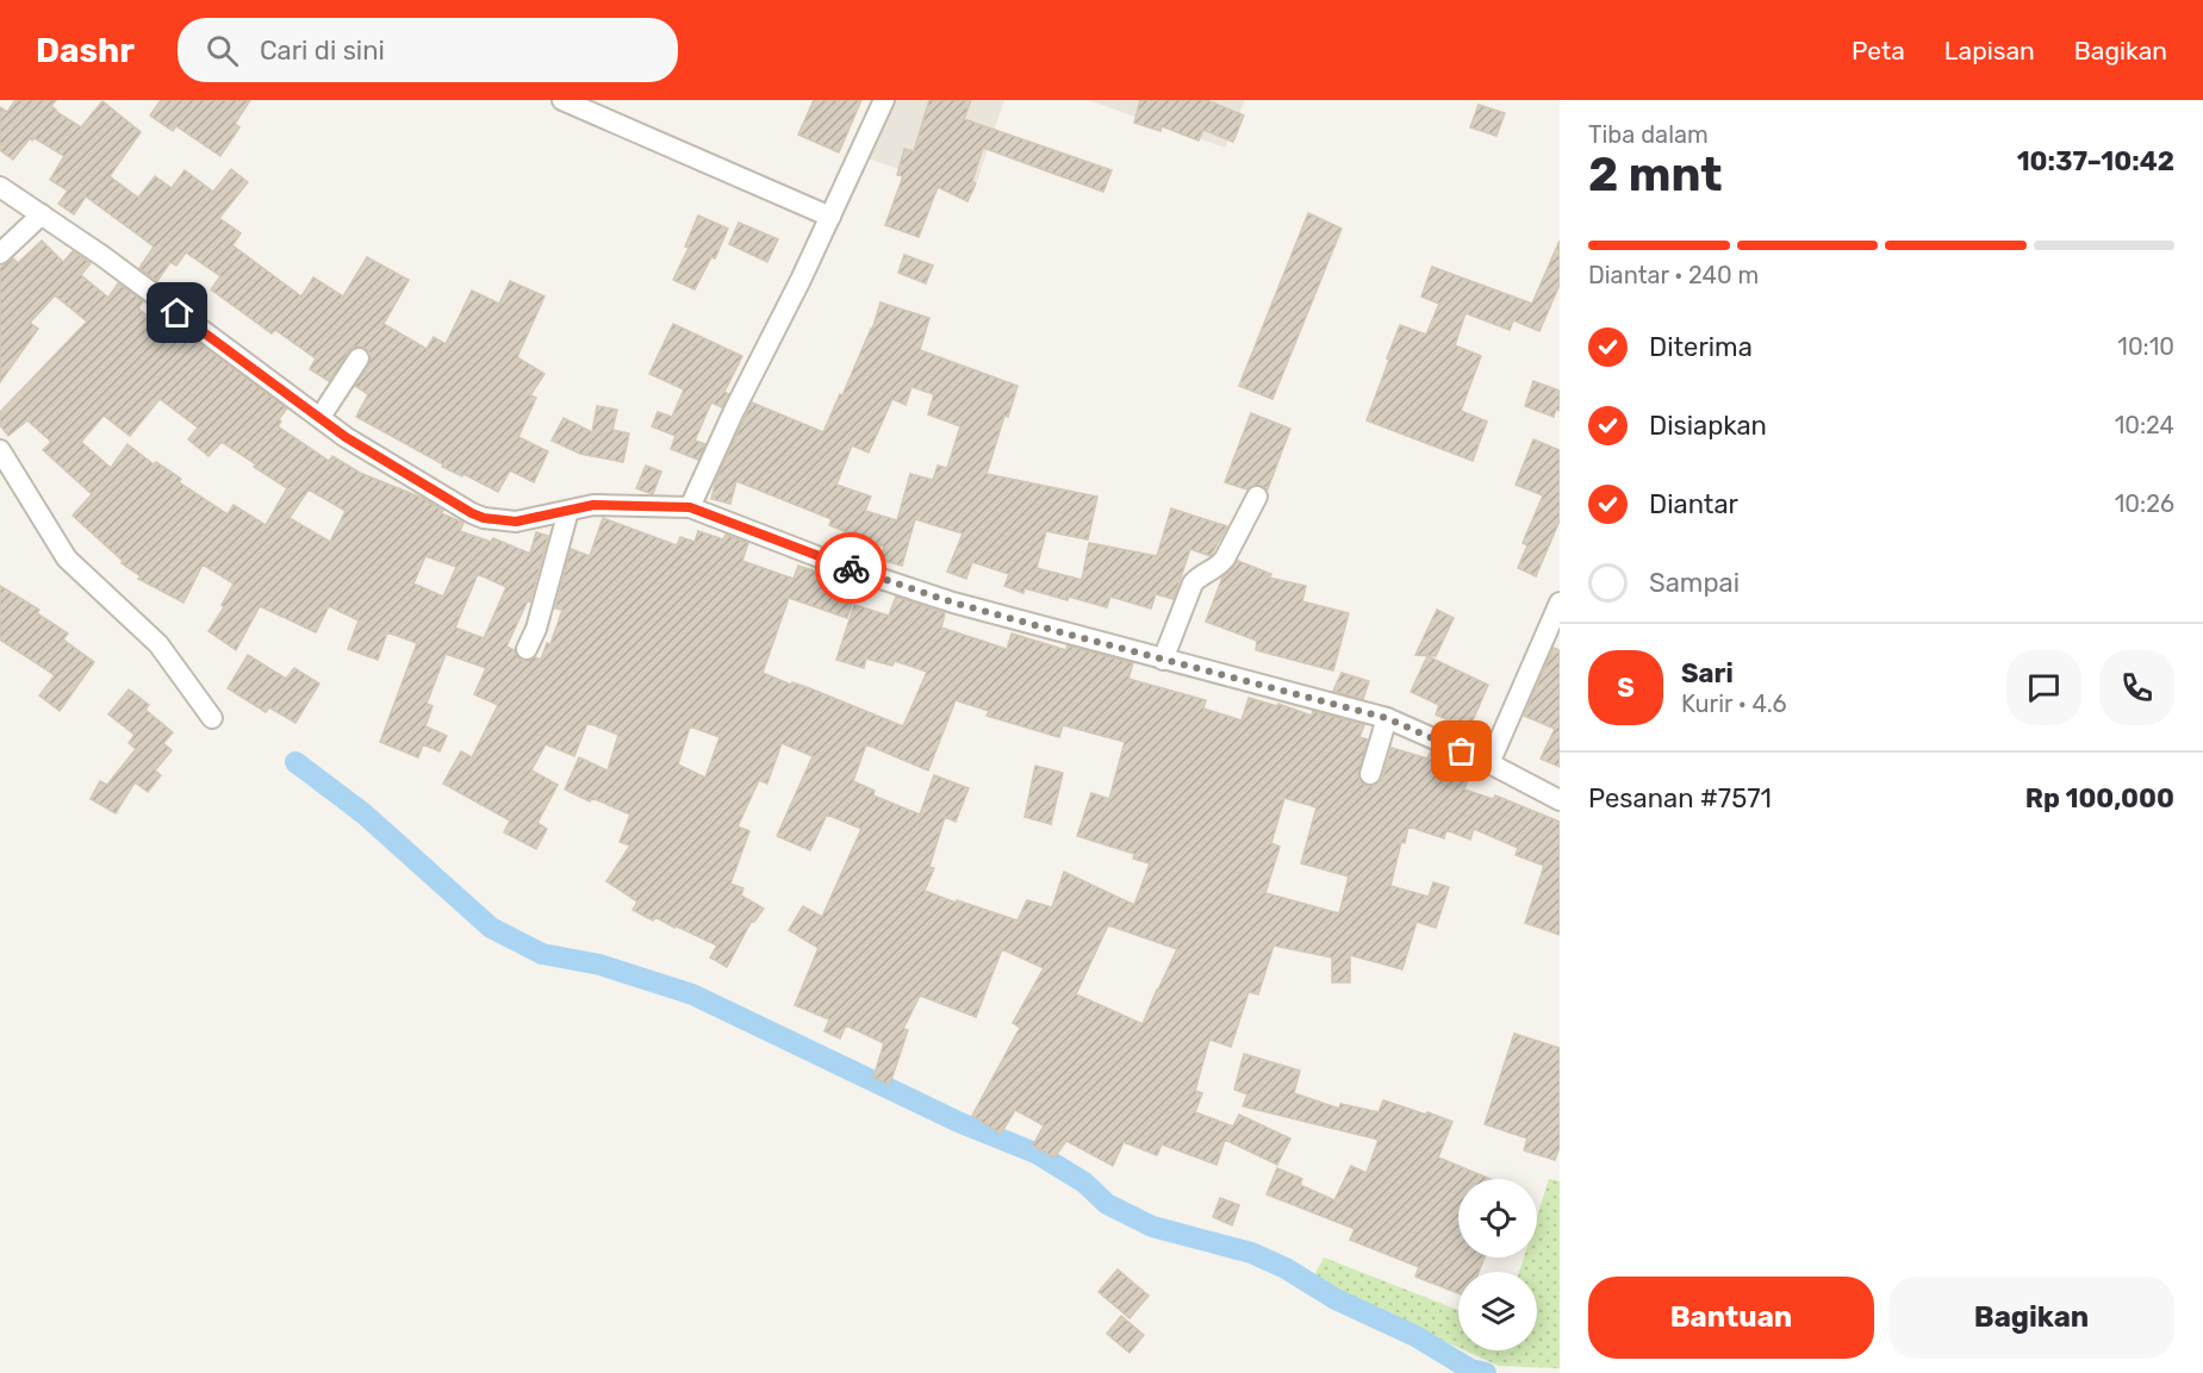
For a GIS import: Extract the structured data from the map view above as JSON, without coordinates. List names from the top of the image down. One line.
{"page":{"header":"Dashr","search":"Cari di sini","nav":["Peta","Lapisan","Bagikan"],"heading":["2 mnt","Tiba dalam","10:37–10:42"],"panel":["Sari","Kurir · 4.6","Pesanan #7571","Rp 100,000"],"bar":"Diantar · 240 m","list":[["Diterima","10:10"],["Disiapkan","10:24"],["Diantar","10:26"],"Sampai"],"round":"S","buttons":["Bantuan","Bagikan"]}}
